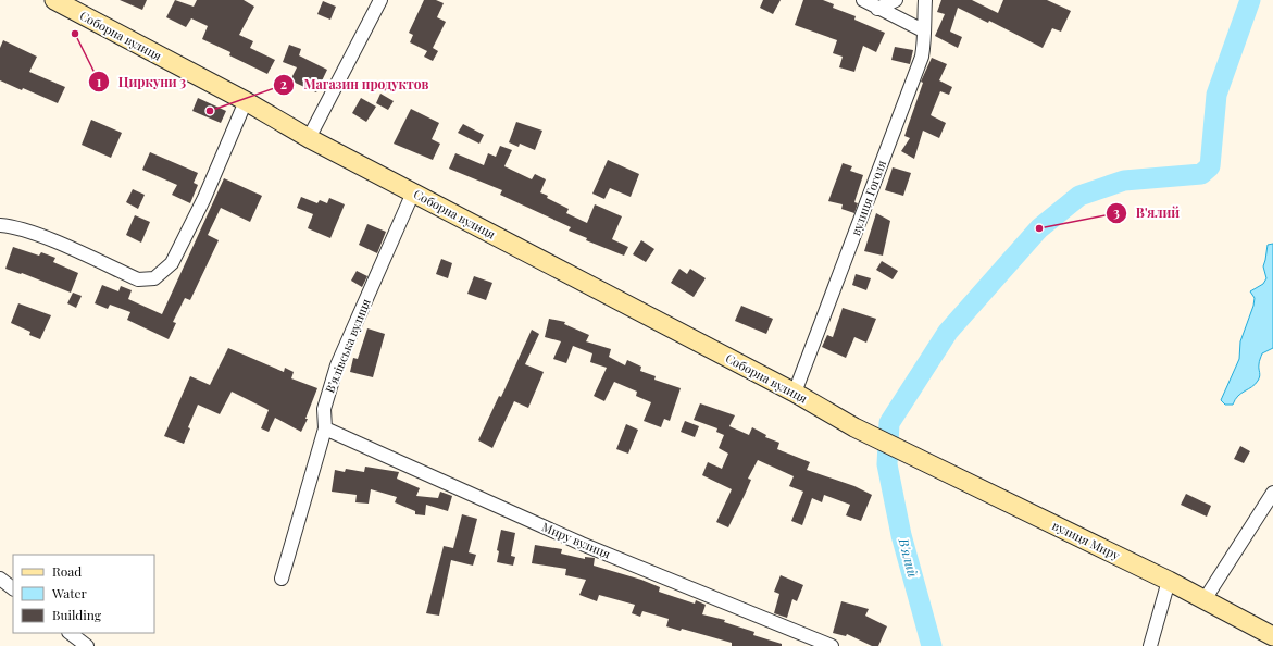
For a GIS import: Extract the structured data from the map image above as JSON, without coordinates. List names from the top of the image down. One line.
{"streets":{"street":["Соборна вулиця","вулиця Гоголя","В’ялівська вулиця","Миру вулиця","вулиця Миру"]},"crossings":[["Соборна вулиця","вулиця Гоголя"],["Соборна вулиця","В’ялівська вулиця"],["Соборна вулиця","вулиця Миру"],["В’ялівська вулиця","Миру вулиця"]],"water":["В'ялий"],"places":["Циркуни 3","Магазин продуктов","В'ялий"],"legend":["Road","Water","Building"]}
